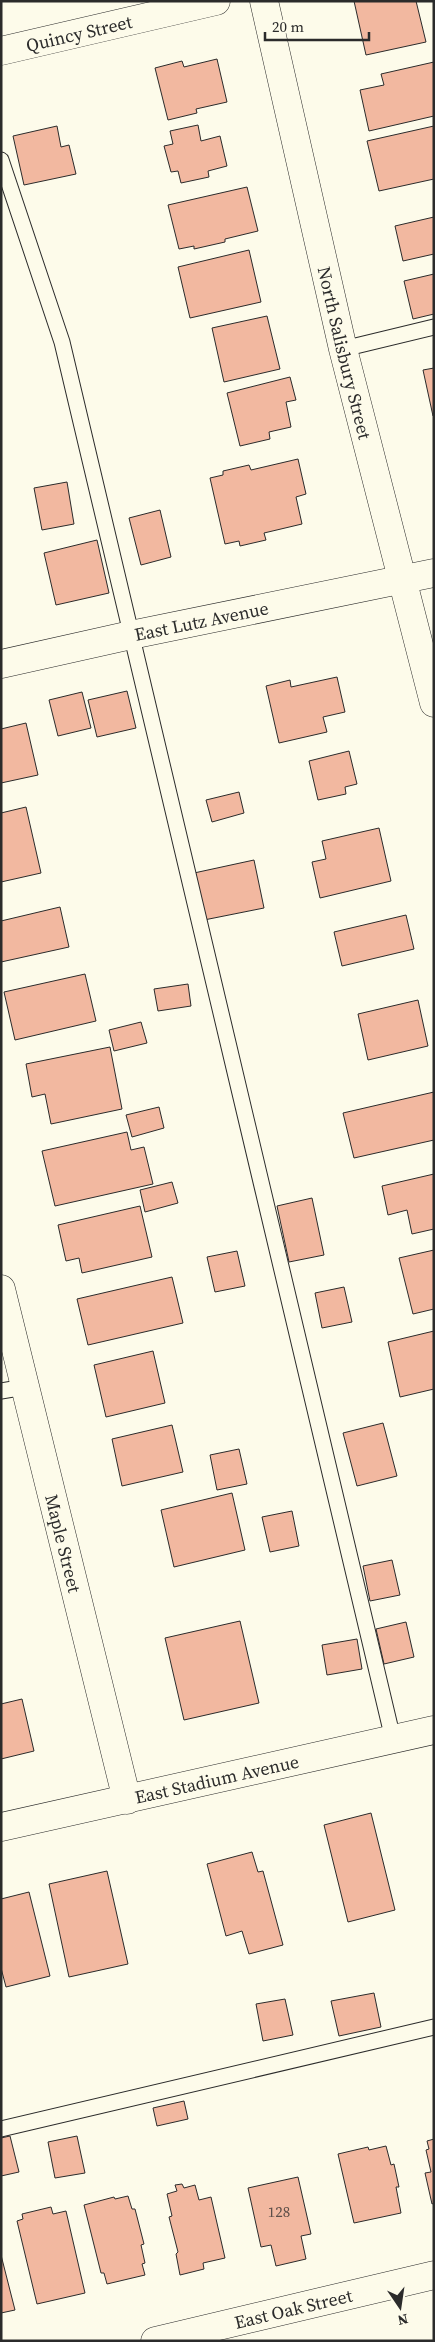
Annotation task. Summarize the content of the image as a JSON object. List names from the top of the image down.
{
  "streets": {
    "street": [
      "Quincy Street",
      "North Salisbury Street",
      "East Lutz Avenue",
      "Maple Street",
      "East Stadium Avenue",
      "East Oak Street"
    ]
  },
  "crossings": [
    ["North Salisbury Street", "East Lutz Avenue"],
    ["Maple Street", "East Stadium Avenue"]
  ],
  "house_numbers": ["128"],
  "scale_bar": "20 m",
  "north": "bottom"
}
